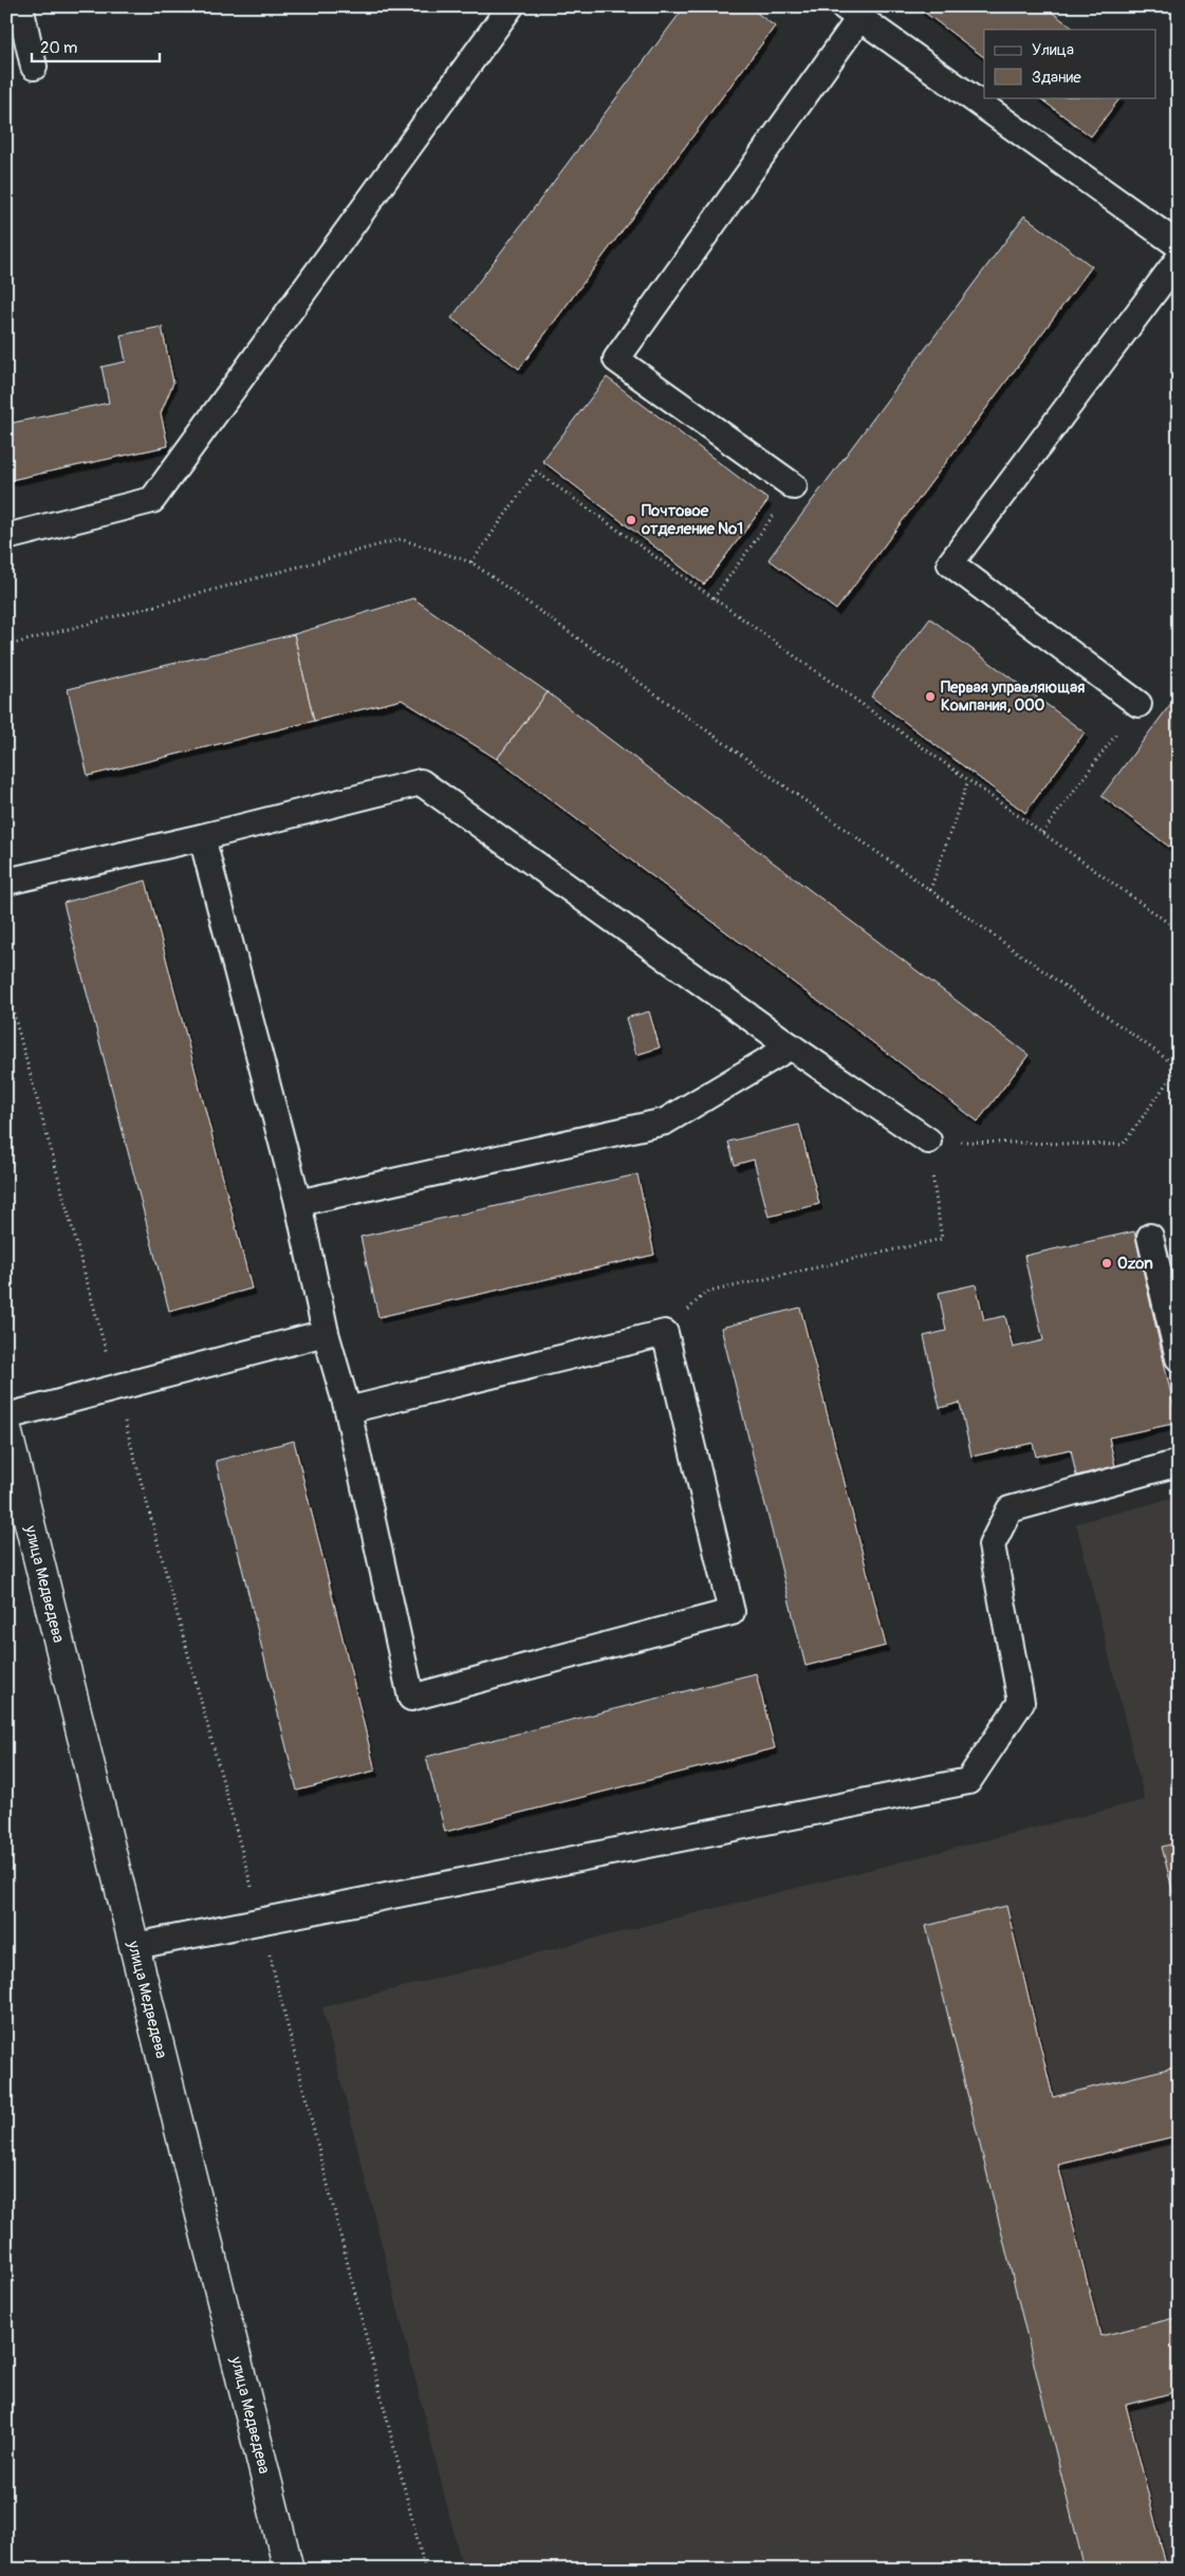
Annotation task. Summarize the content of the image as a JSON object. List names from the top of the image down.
{
  "streets": {
    "street": ["улица Медведева"]
  },
  "places": ["Почтовое отделение №1", "Первая управляющая Компания, ООО", "Ozon"],
  "legend": ["Улица", "Здание"],
  "scale_bar": "20 m"
}
